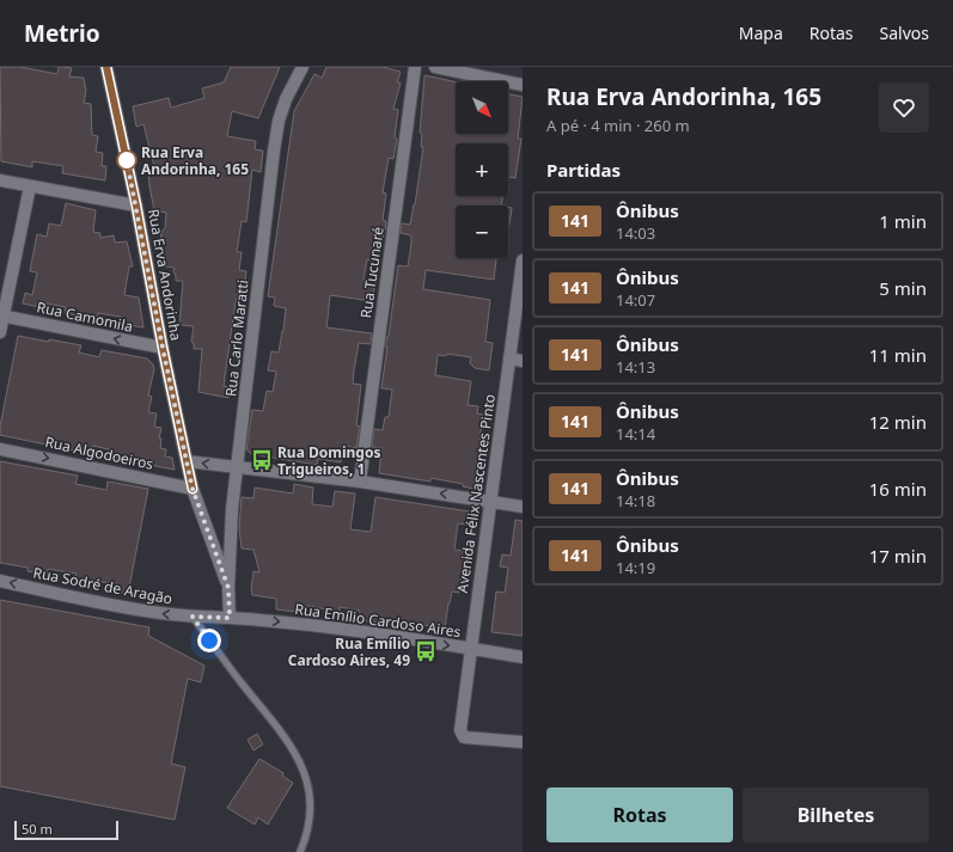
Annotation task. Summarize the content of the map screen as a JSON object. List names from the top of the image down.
{
  "streets": {
    "street": [
      "Rua Tucunaré",
      "Rua Erva Andorinha",
      "Rua Camomila",
      "Rua Carlo Maratti",
      "Rua Algodoeiros",
      "Avenida Félix Nascentes Pinto",
      "Rua Sodré de Aragão",
      "Rua Emílio Cardoso Aires"
    ]
  },
  "crossings": [
    ["Rua Erva Andorinha", "Rua Camomila"],
    ["Rua Erva Andorinha", "Rua Algodoeiros"],
    ["Rua Carlo Maratti", "Rua Sodré de Aragão"],
    ["Rua Carlo Maratti", "Rua Emílio Cardoso Aires"],
    ["Avenida Félix Nascentes Pinto", "Rua Emílio Cardoso Aires"],
    ["Rua Sodré de Aragão", "Rua Emílio Cardoso Aires"]
  ],
  "one_way": [
    "Rua Camomila",
    "Rua Algodoeiros",
    "Rua Sodré de Aragão",
    "Rua Emílio Cardoso Aires"
  ],
  "places": {
    "other": ["Rua Erva Andorinha, 165"],
    "bus stop": ["Rua Domingos Trigueiros, 1", "Rua Emílio Cardoso Aires, 49"]
  },
  "lines": ["bus line 141"],
  "scale_bar": "50 m",
  "north": "bottom right",
  "page": {
    "header": "Metrio",
    "nav": ["Mapa", "Rotas", "Salvos"],
    "heading": [
      ["Rua Erva Andorinha, 165", "A pé · 4 min · 260 m"],
      "Partidas"
    ],
    "map_buttons": ["+", "−"],
    "list": [
      {
        "mark": "141",
        "name": "Ônibus",
        "note": "14:03",
        "value": "1 min"
      },
      {
        "mark": "141",
        "name": "Ônibus",
        "note": "14:07",
        "value": "5 min"
      },
      {
        "mark": "141",
        "name": "Ônibus",
        "note": "14:13",
        "value": "11 min"
      },
      {
        "mark": "141",
        "name": "Ônibus",
        "note": "14:14",
        "value": "12 min"
      },
      {
        "mark": "141",
        "name": "Ônibus",
        "note": "14:18",
        "value": "16 min"
      },
      {
        "mark": "141",
        "name": "Ônibus",
        "note": "14:19",
        "value": "17 min"
      }
    ],
    "buttons": ["Rotas", "Bilhetes"],
    "scale": "50 m"
  }
}
